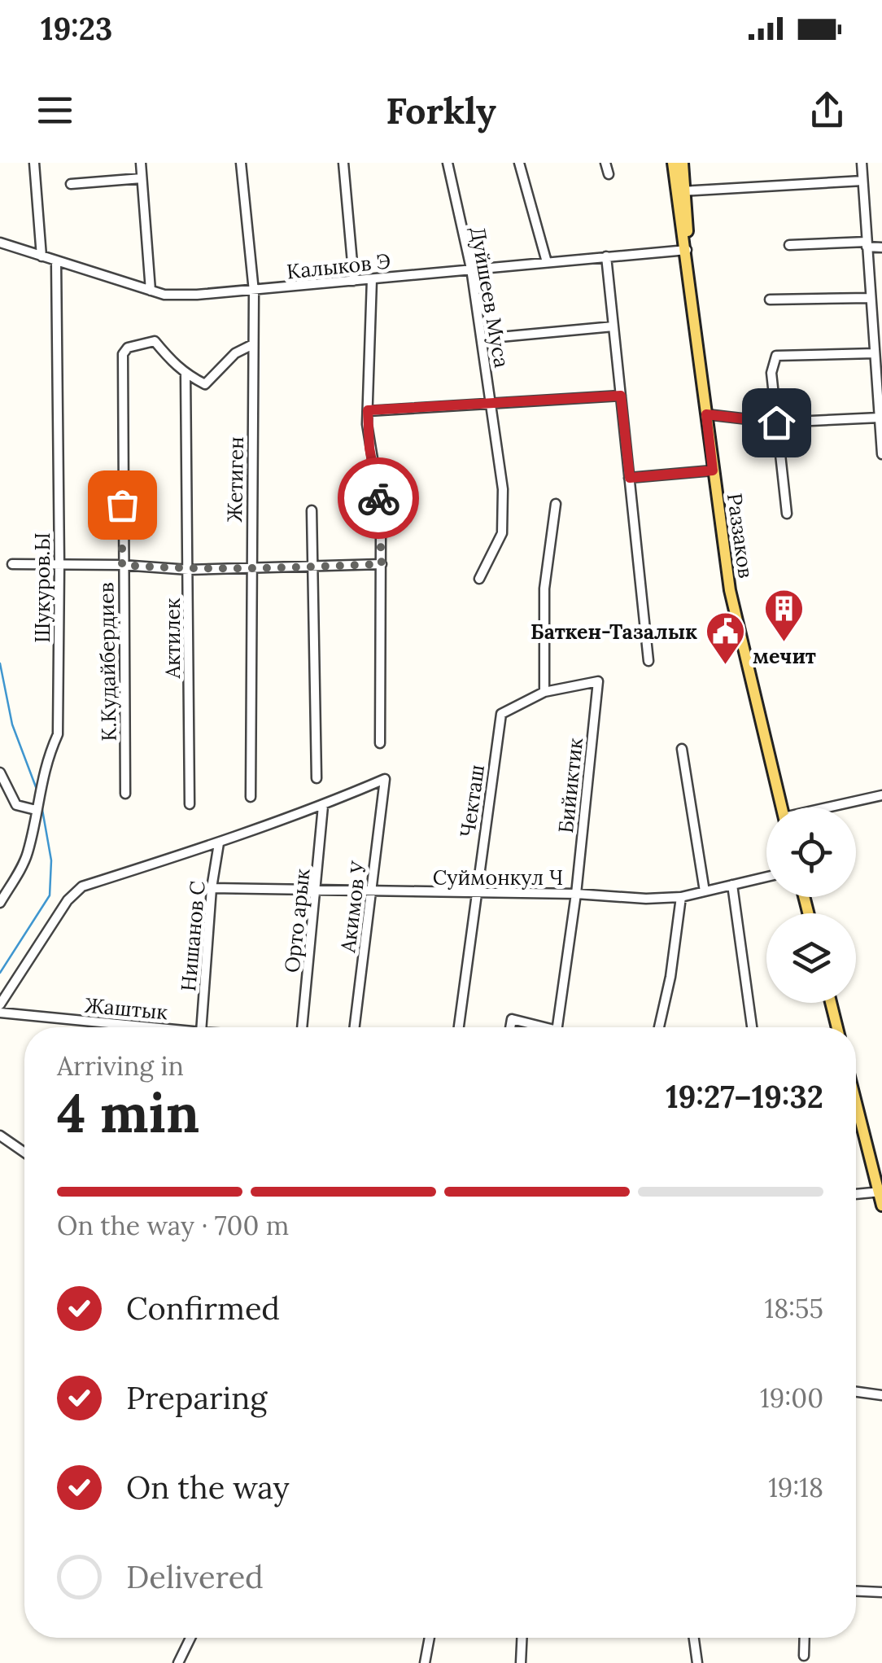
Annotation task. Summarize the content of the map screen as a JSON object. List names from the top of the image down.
{
  "streets": {
    "main road": ["Раззаков"],
    "street": [
      "Калыков Э",
      "Дуйшеев Муса",
      "Жетиген",
      "Шукуров.Ы",
      "Актилек",
      "К.Кудайбердиев",
      "Бийиктик",
      "Чекташ",
      "Суймонкул Ч",
      "Акимов У",
      "Орто арык",
      "Нишанов С",
      "Жаштык"
    ]
  },
  "crossings": [
    ["Калыков Э", "Дуйшеев Муса"],
    ["Калыков Э", "Жетиген"],
    ["Калыков Э", "Раззаков"],
    ["Калыков Э", "Шукуров.Ы"],
    ["Актилек", "К.Кудайбердиев"],
    ["Бийиктик", "Чекташ"],
    ["Бийиктик", "Суймонкул Ч"],
    ["Чекташ", "Суймонкул Ч"],
    ["Суймонкул Ч", "Акимов У"],
    ["Суймонкул Ч", "Орто арык"],
    ["Суймонкул Ч", "Нишанов С"],
    ["Акимов У", "Орто арык"]
  ],
  "places": {
    "building": ["мечит"],
    "public building": ["Баткен-Тазалык"]
  },
  "page": {
    "status": "19:23",
    "header": "Forkly",
    "heading": ["4 min", "Arriving in", "19:27–19:32"],
    "bar": "On the way · 700 m",
    "list": [
      ["Confirmed", "18:55"],
      ["Preparing", "19:00"],
      ["On the way", "19:18"],
      "Delivered"
    ]
  }
}
